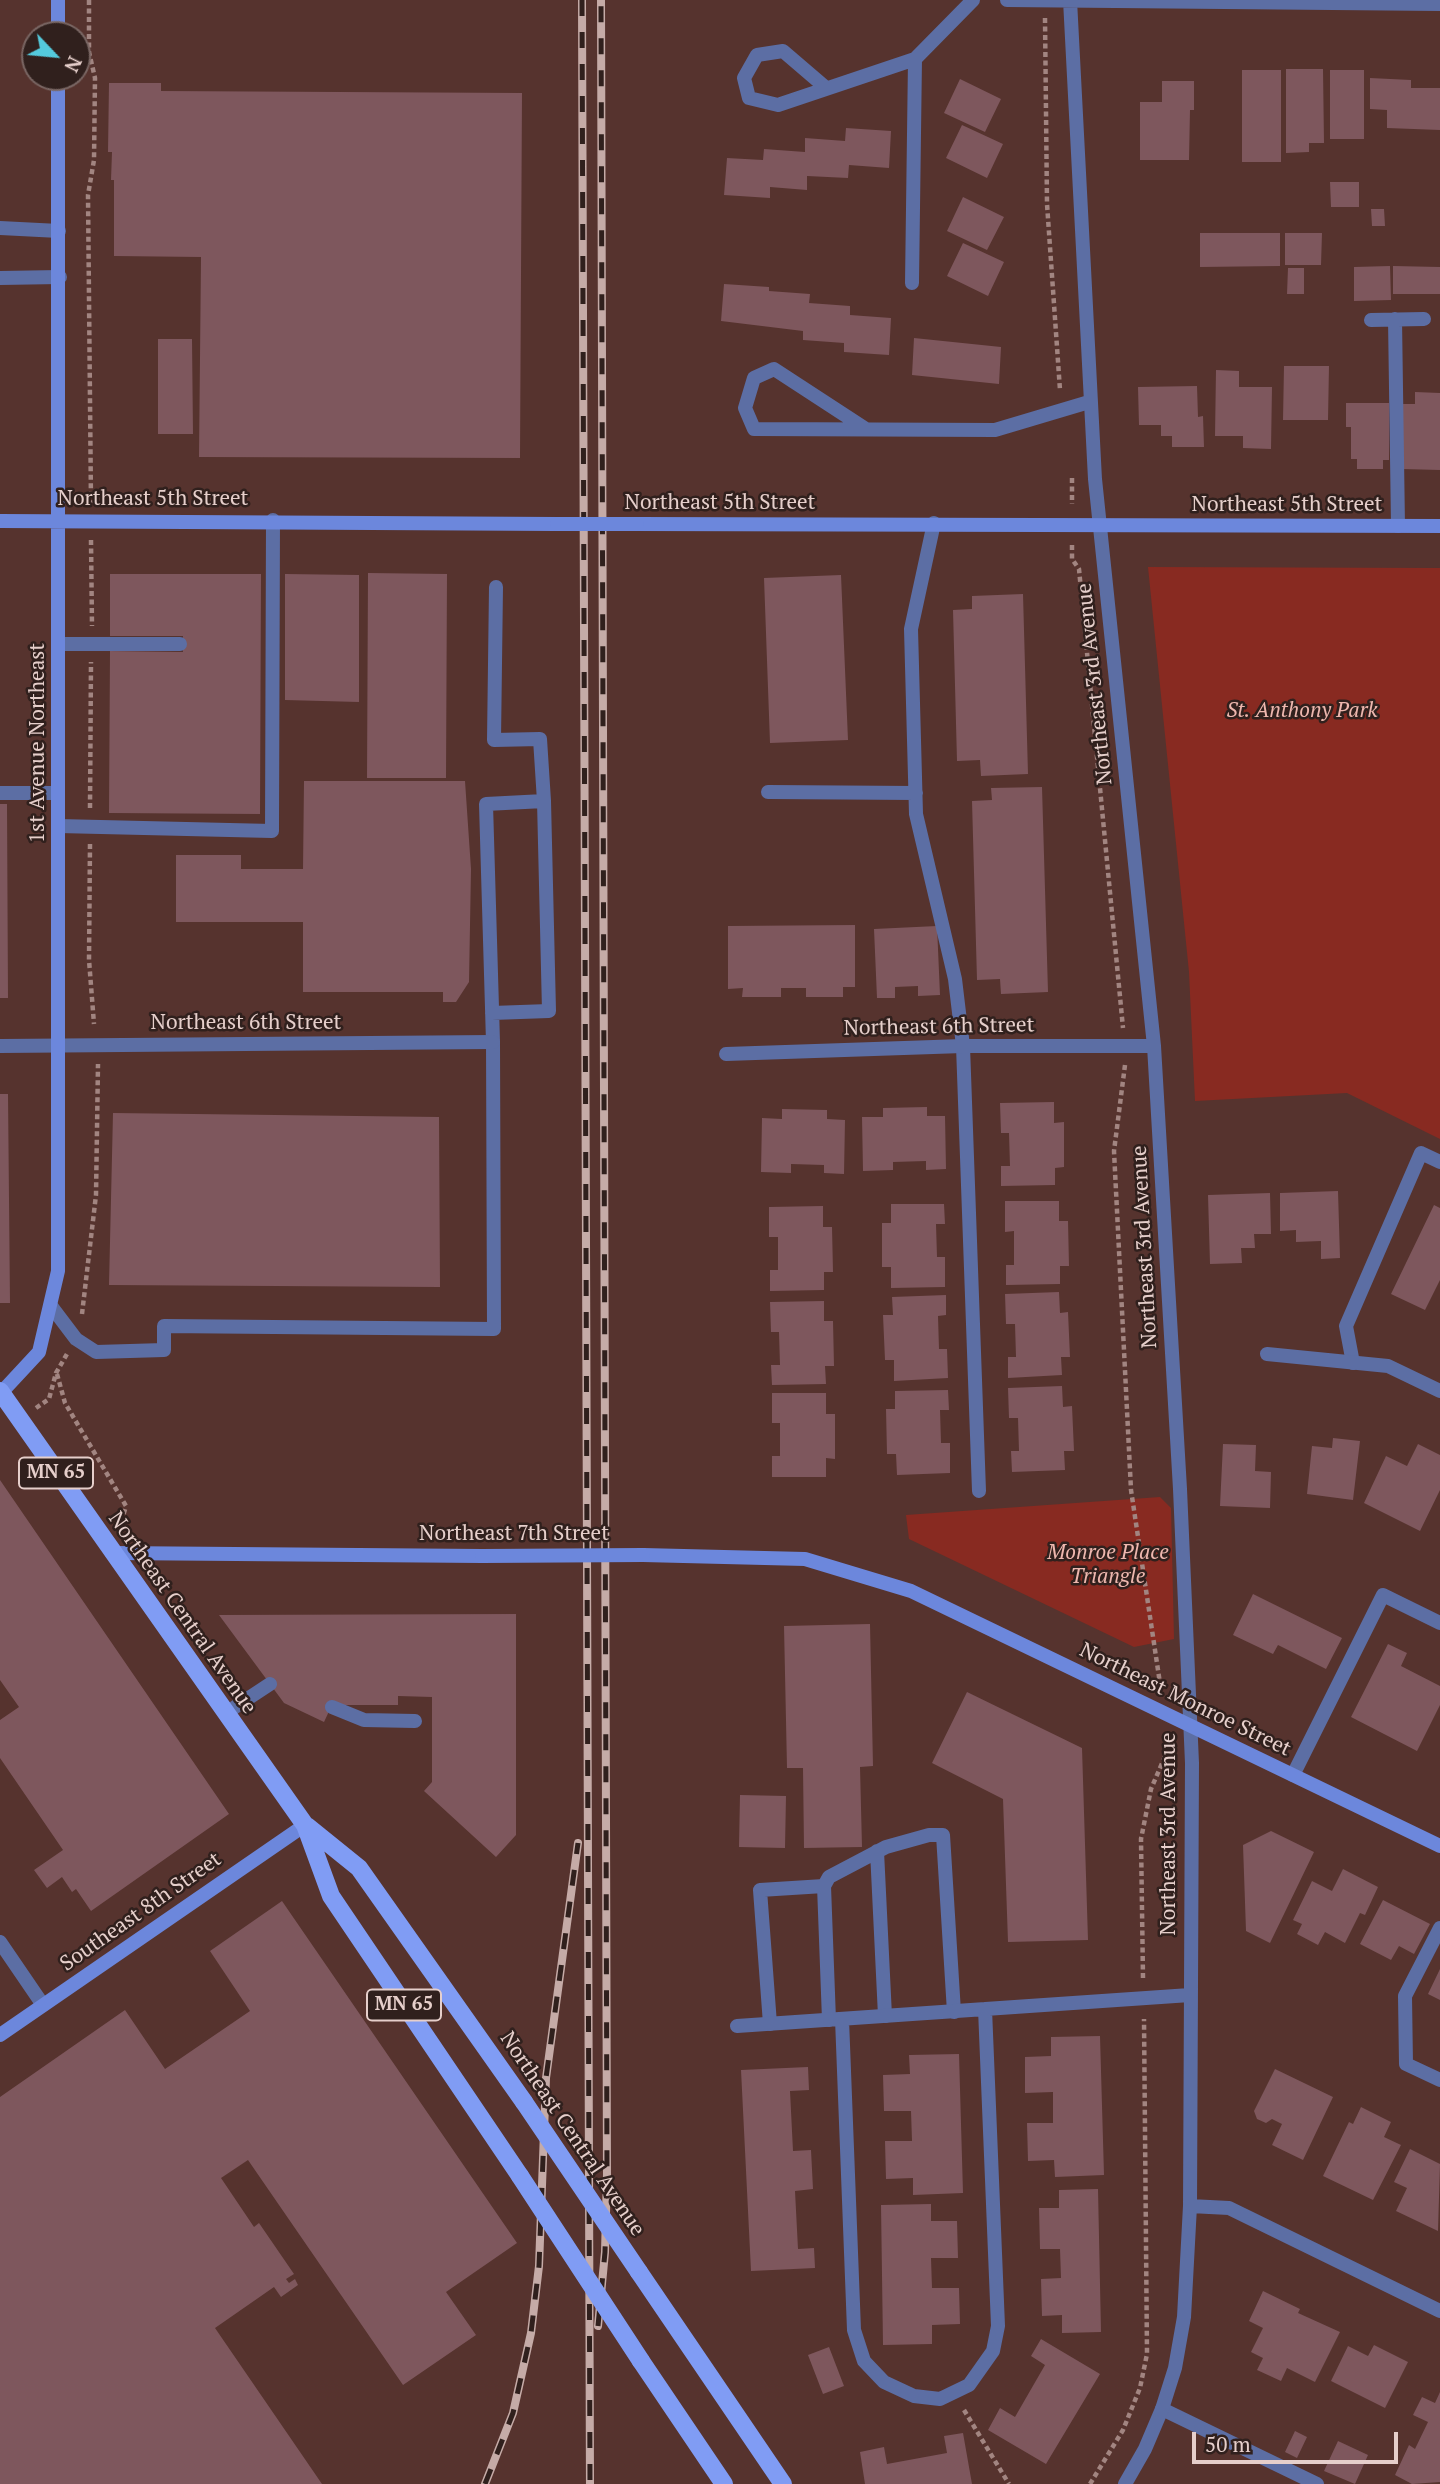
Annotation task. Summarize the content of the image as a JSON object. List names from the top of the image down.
{
  "streets": {
    "main road": ["MN 65", "Northeast Central Avenue"],
    "street": [
      "Northeast 5th Street",
      "Northeast 3rd Avenue",
      "1st Avenue Northeast",
      "Northeast 6th Street",
      "Northeast 7th Street",
      "Northeast Monroe Street",
      "Southeast 8th Street"
    ]
  },
  "crossings": [
    ["Northeast 5th Street", "Northeast 3rd Avenue"],
    ["Northeast 5th Street", "1st Avenue Northeast"],
    ["Northeast 3rd Avenue", "Northeast 6th Street"],
    ["Northeast 3rd Avenue", "Northeast Monroe Street"],
    ["1st Avenue Northeast", "Northeast 6th Street"],
    ["1st Avenue Northeast", "Northeast Central Avenue"],
    ["Northeast 7th Street", "Northeast Central Avenue"],
    ["Northeast 7th Street", "Northeast Monroe Street"],
    ["Northeast Central Avenue", "Southeast 8th Street"]
  ],
  "parks": ["St. Anthony Park", "Monroe Place Triangle"],
  "scale_bar": "50 m",
  "north": "bottom right"
}
